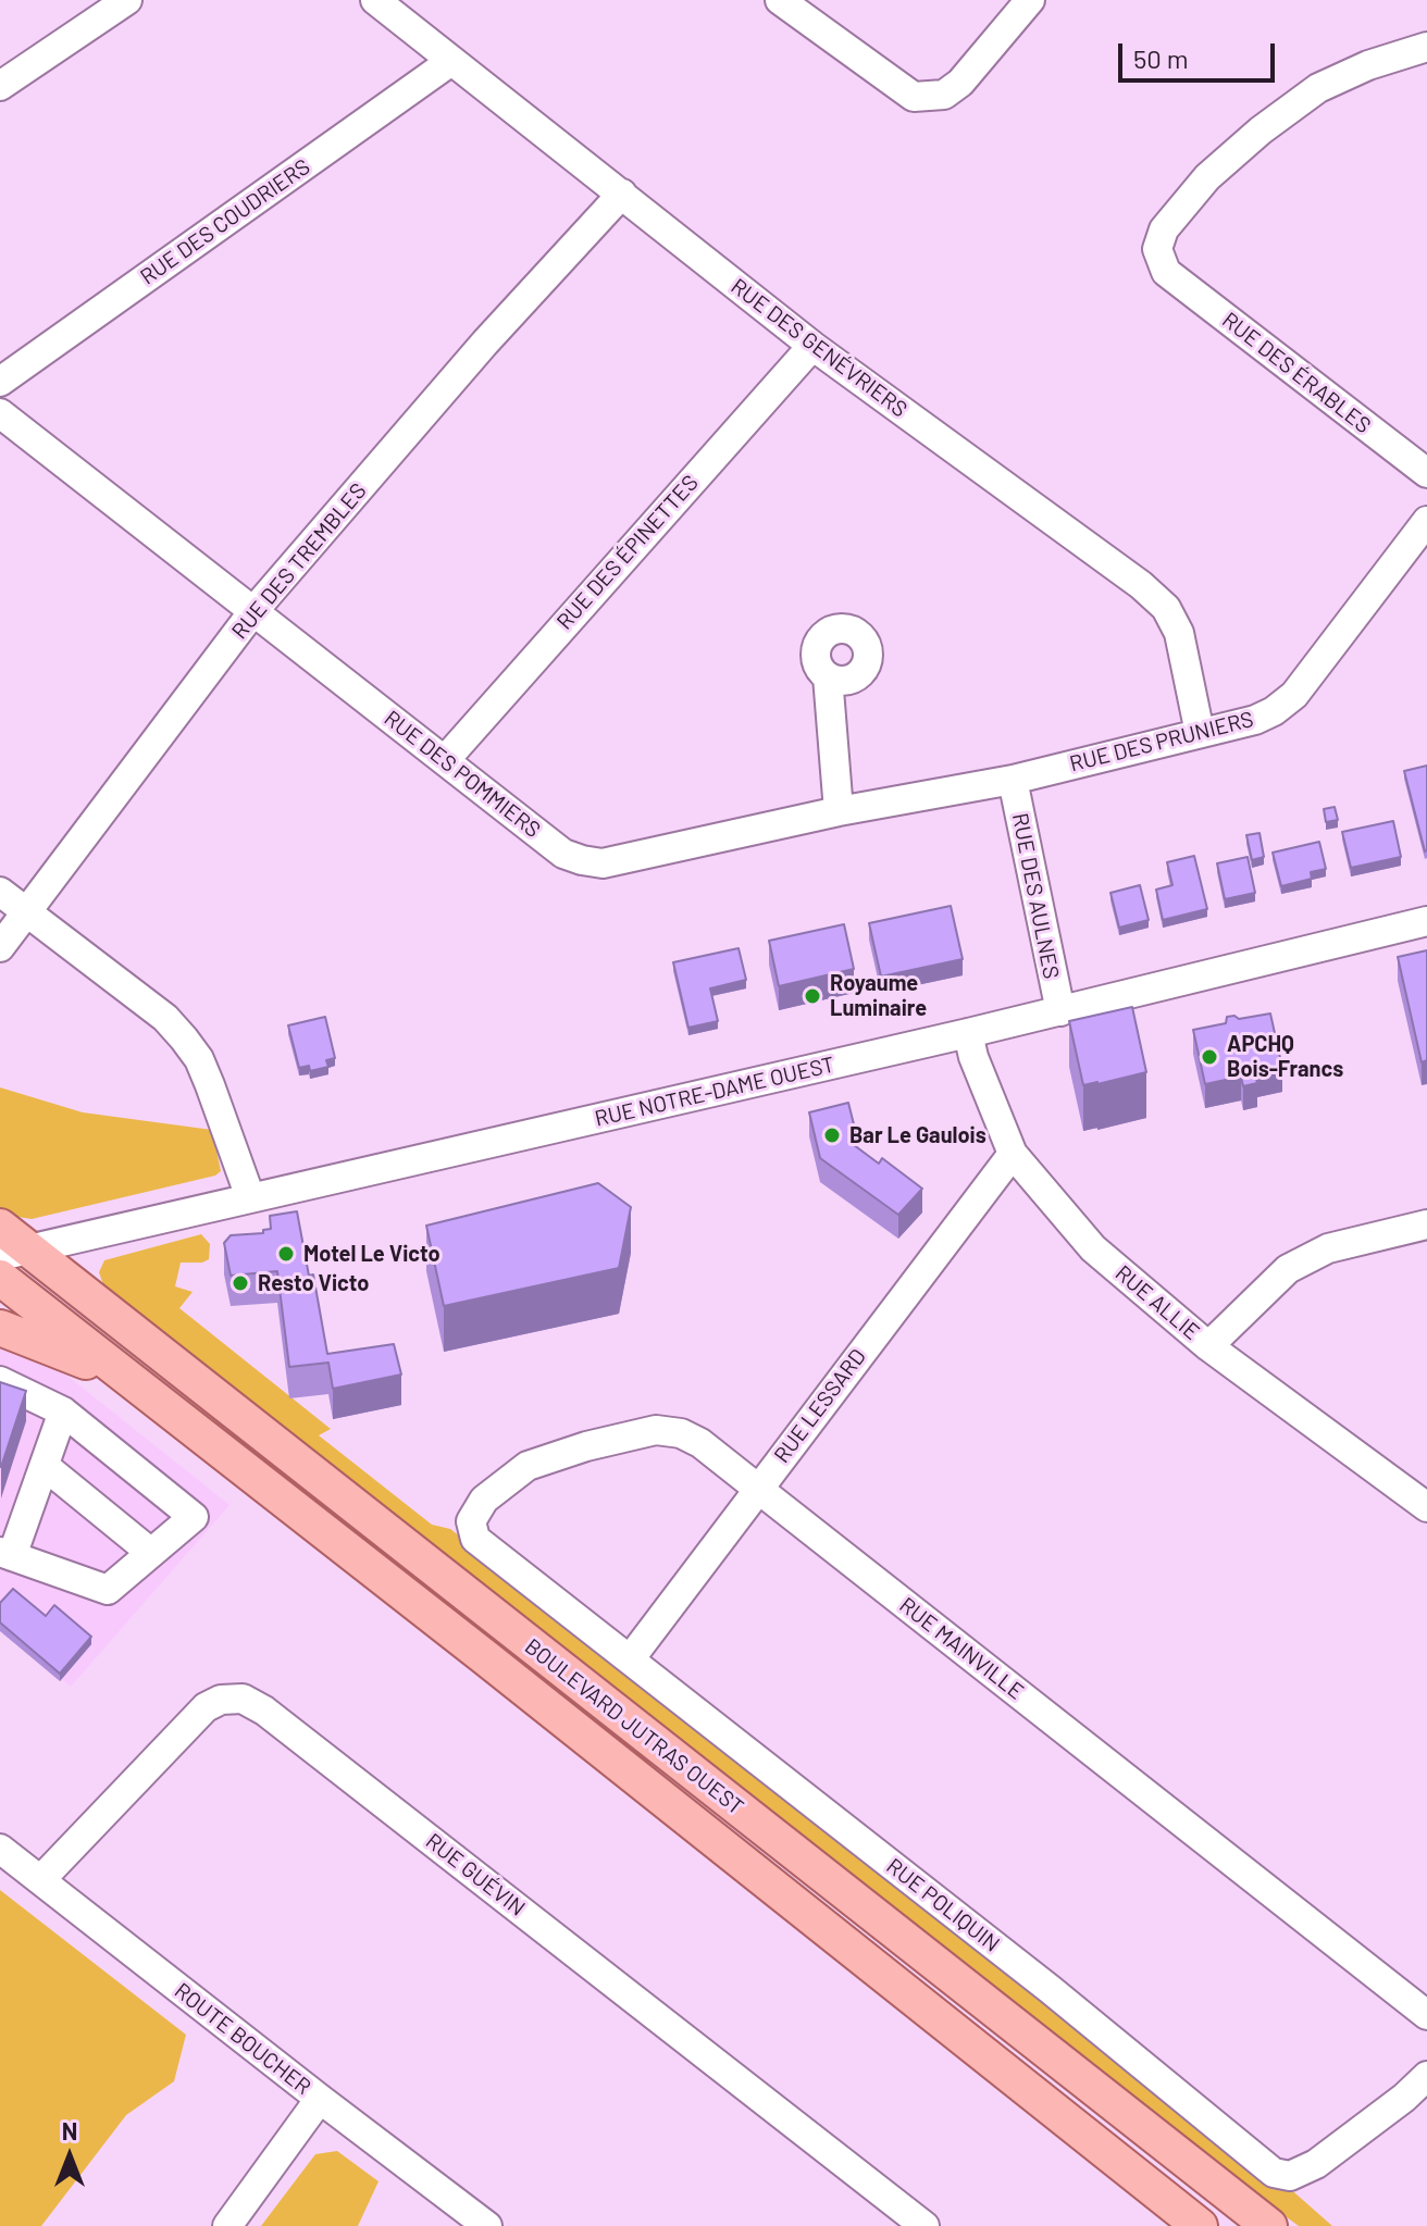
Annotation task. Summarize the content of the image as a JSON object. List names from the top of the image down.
{
  "streets": {
    "main road": ["BOULEVARD JUTRAS OUEST"],
    "street": [
      "RUE DES COUDRIERS",
      "RUE DES GENÉVRIERS",
      "RUE DES ÉRABLES",
      "RUE DES ÉPINETTES",
      "RUE DES TREMBLES",
      "RUE DES PRUNIERS",
      "RUE DES POMMIERS",
      "RUE DES AULNES",
      "RUE NOTRE-DAME OUEST",
      "RUE ALLIE",
      "RUE LESSARD",
      "RUE MAINVILLE",
      "RUE GUÉVIN",
      "RUE POLIQUIN",
      "ROUTE BOUCHER"
    ]
  },
  "crossings": [
    ["RUE DES COUDRIERS", "RUE DES GENÉVRIERS"],
    ["RUE DES GENÉVRIERS", "RUE DES ÉPINETTES"],
    ["RUE DES GENÉVRIERS", "RUE DES TREMBLES"],
    ["RUE DES GENÉVRIERS", "RUE DES PRUNIERS"],
    ["RUE DES ÉPINETTES", "RUE DES POMMIERS"],
    ["RUE DES TREMBLES", "RUE DES POMMIERS"],
    ["RUE DES PRUNIERS", "RUE DES POMMIERS"],
    ["RUE DES PRUNIERS", "RUE DES AULNES"],
    ["RUE DES POMMIERS", "RUE DES AULNES"],
    ["RUE DES AULNES", "RUE NOTRE-DAME OUEST"],
    ["RUE NOTRE-DAME OUEST", "RUE ALLIE"],
    ["RUE NOTRE-DAME OUEST", "BOULEVARD JUTRAS OUEST"],
    ["RUE ALLIE", "RUE LESSARD"],
    ["RUE LESSARD", "RUE MAINVILLE"],
    ["RUE LESSARD", "RUE POLIQUIN"],
    ["RUE MAINVILLE", "RUE POLIQUIN"],
    ["RUE GUÉVIN", "ROUTE BOUCHER"]
  ],
  "places": [
    "Royaume Luminaire",
    "APCHQ Bois-Francs",
    "Bar Le Gaulois",
    "Motel Le Victo",
    "Resto Victo"
  ],
  "scale_bar": "50 m",
  "north": "top"
}
